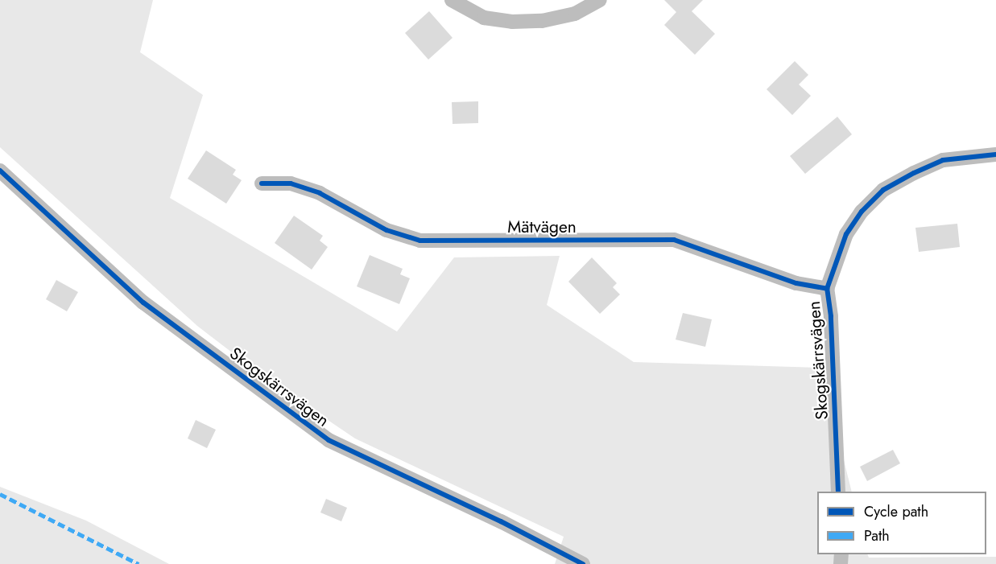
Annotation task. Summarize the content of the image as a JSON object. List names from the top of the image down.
{
  "streets": {
    "street": ["Mätvägen", "Skogskärrsvägen"]
  },
  "crossings": [
    ["Mätvägen", "Skogskärrsvägen"]
  ],
  "legend": ["Cycle path", "Path"]
}
